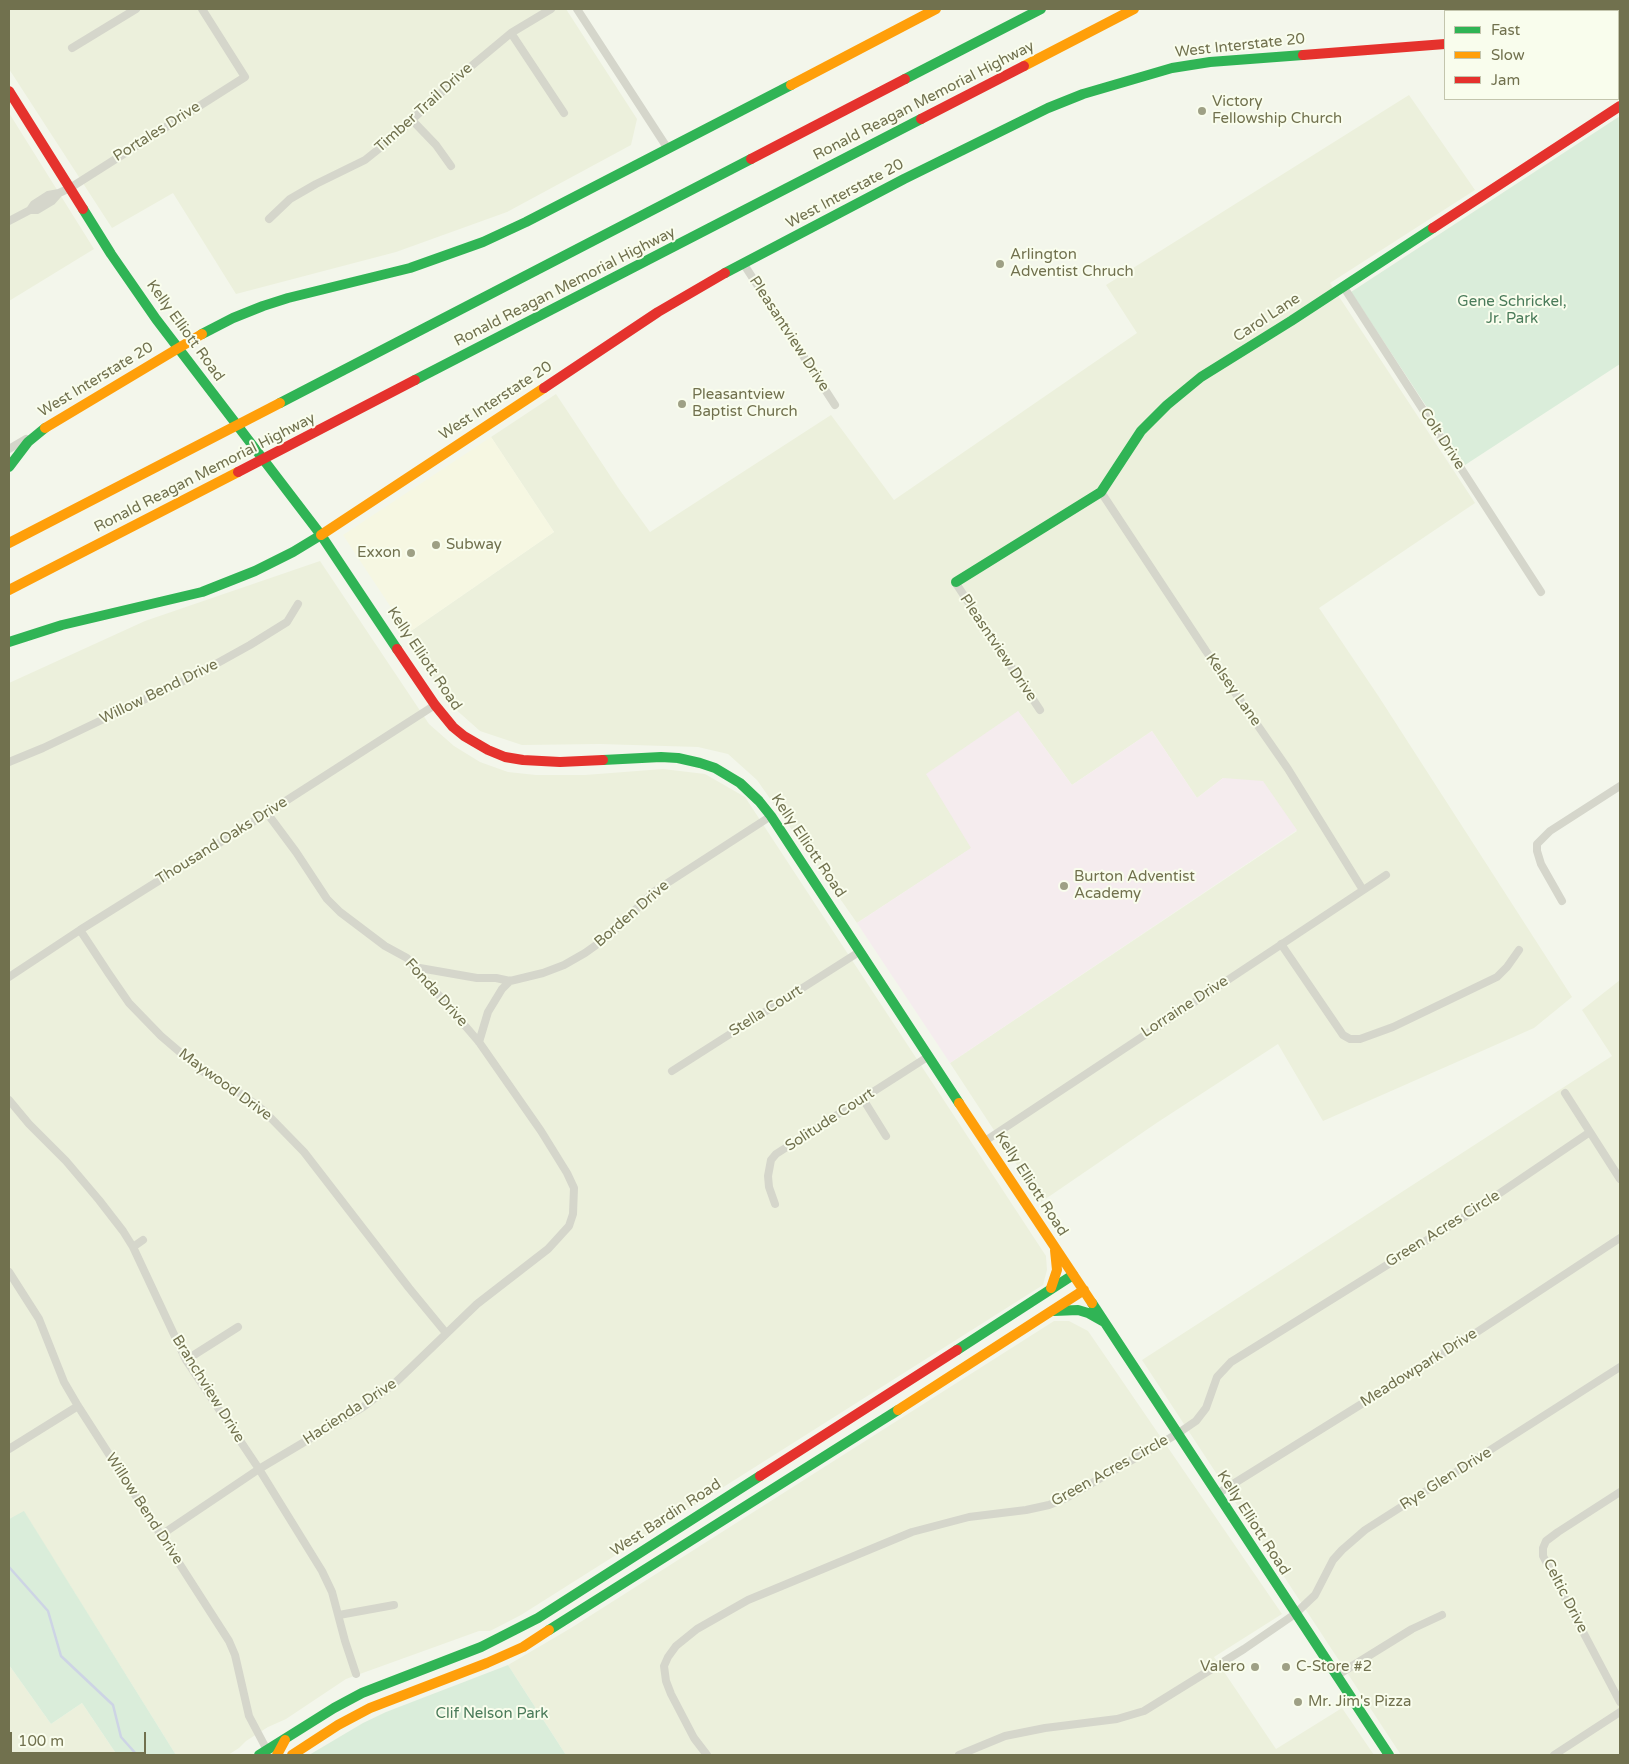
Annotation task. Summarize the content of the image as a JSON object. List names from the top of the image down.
{
  "streets": {
    "main road": [
      "West Interstate 20",
      "Ronald Reagan Memorial Highway",
      "Carol Lane",
      "Kelly Elliott Road",
      "West Bardin Road"
    ],
    "street": [
      "Timber Trail Drive",
      "Portales Drive",
      "Pleasantview Drive",
      "Colt Drive",
      "Pleasntview Drive",
      "Kelsey Lane",
      "Willow Bend Drive",
      "Thousand Oaks Drive",
      "Borden Drive",
      "Fonda Drive",
      "Lorraine Drive",
      "Stella Court",
      "Maywood Drive",
      "Solitude Court",
      "Green Acres Circle",
      "Meadowpark Drive",
      "Branchview Drive",
      "Hacienda Drive",
      "Rye Glen Drive",
      "Celtic Drive"
    ]
  },
  "crossings": [
    ["West Interstate 20", "Kelly Elliott Road"],
    ["West Interstate 20", "Pleasantview Drive"],
    ["Portales Drive", "Kelly Elliott Road"],
    ["Carol Lane", "Colt Drive"],
    ["Carol Lane", "Pleasntview Drive"],
    ["Carol Lane", "Kelsey Lane"],
    ["Kelly Elliott Road", "Thousand Oaks Drive"],
    ["Kelly Elliott Road", "Borden Drive"],
    ["Kelly Elliott Road", "Lorraine Drive"],
    ["Kelly Elliott Road", "Stella Court"],
    ["Kelly Elliott Road", "Solitude Court"],
    ["Kelly Elliott Road", "Green Acres Circle"],
    ["Kelly Elliott Road", "Meadowpark Drive"],
    ["Kelly Elliott Road", "Rye Glen Drive"],
    ["Kelly Elliott Road", "West Bardin Road"],
    ["Kelsey Lane", "Lorraine Drive"],
    ["Willow Bend Drive", "Hacienda Drive"],
    ["Willow Bend Drive", "West Bardin Road"],
    ["Thousand Oaks Drive", "Fonda Drive"],
    ["Thousand Oaks Drive", "Maywood Drive"],
    ["Borden Drive", "Fonda Drive"],
    ["Fonda Drive", "Hacienda Drive"],
    ["Maywood Drive", "Hacienda Drive"],
    ["Branchview Drive", "Hacienda Drive"]
  ],
  "parks": ["Gene Schrickel, Jr. Park", "Clif Nelson Park"],
  "places": [
    "Victory Fellowship Church",
    "Arlington Adventist Chruch",
    "Pleasantview Baptist Church",
    "Subway",
    "Exxon",
    "Burton Adventist Academy",
    "Valero",
    "C-Store #2",
    "Mr. Jim's Pizza"
  ],
  "legend": ["Fast", "Slow", "Jam"],
  "scale_bar": "100 m"
}
